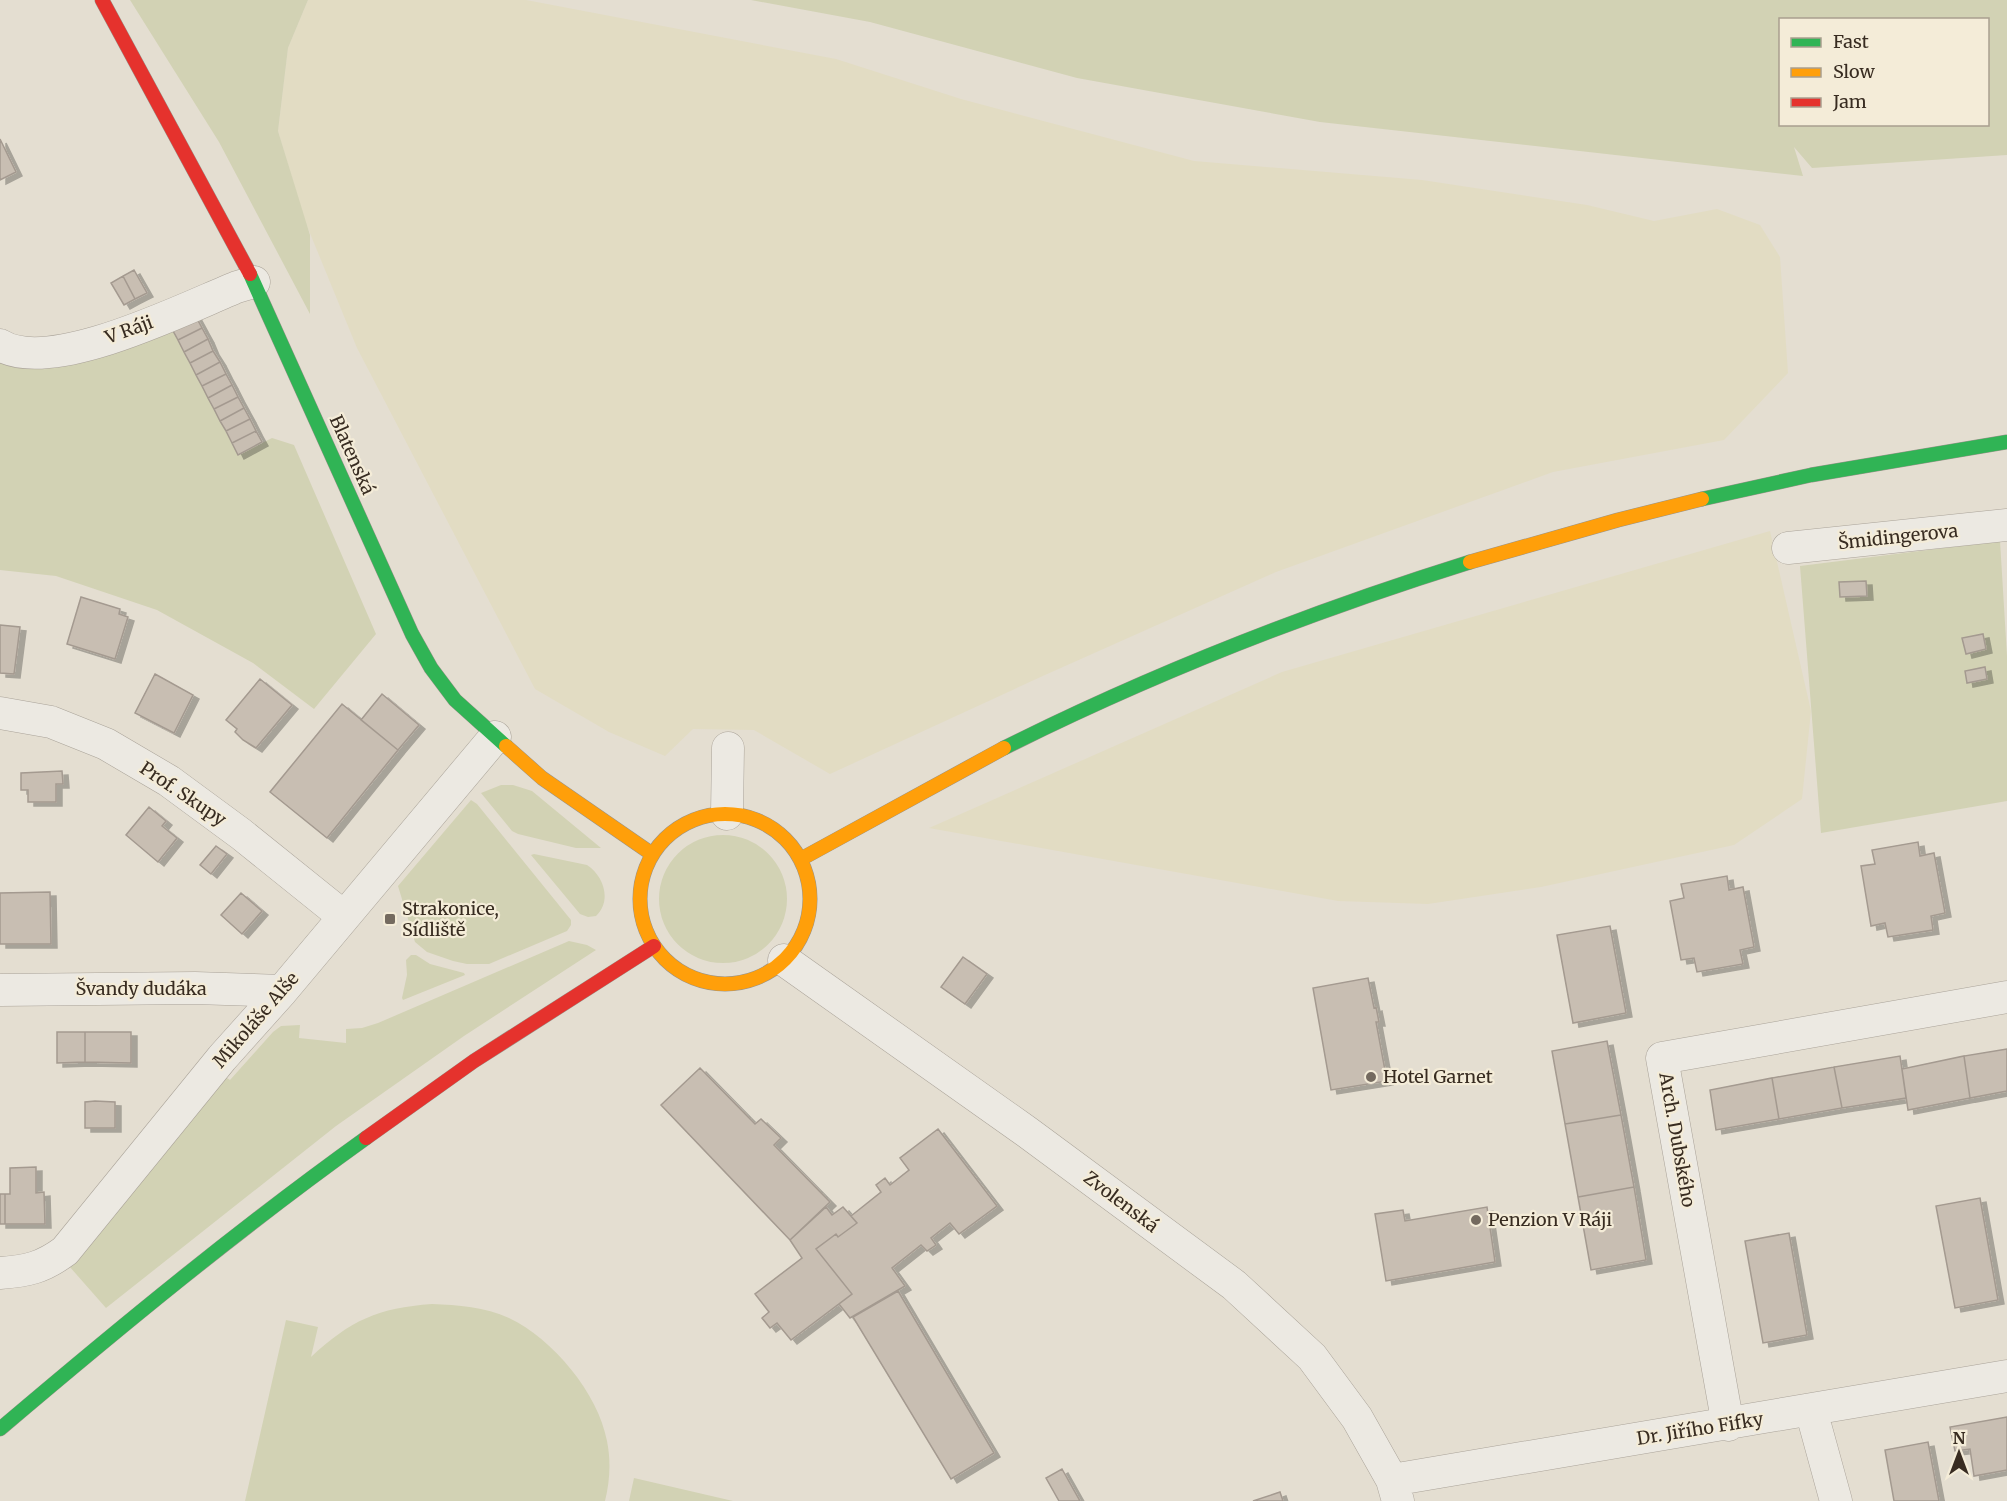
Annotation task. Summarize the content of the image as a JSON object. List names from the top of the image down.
{
  "streets": {
    "main road": ["Blatenská"],
    "street": [
      "V Ráji",
      "Šmidingerova",
      "Prof. Skupy",
      "Švandy dudáka",
      "Mikoláše Alše",
      "Arch. Dubského",
      "Zvolenská",
      "Dr. Jiřího Fifky"
    ]
  },
  "crossings": [
    ["V Ráji", "Blatenská"],
    ["Blatenská", "Mikoláše Alše"],
    ["Blatenská", "Zvolenská"],
    ["Prof. Skupy", "Mikoláše Alše"],
    ["Švandy dudáka", "Mikoláše Alše"],
    ["Arch. Dubského", "Dr. Jiřího Fifky"],
    ["Zvolenská", "Dr. Jiřího Fifky"]
  ],
  "places": {
    "transit": ["Strakonice, Sídliště"],
    "other": ["Hotel Garnet", "Penzion V Ráji"]
  },
  "legend": ["Fast", "Slow", "Jam"],
  "north": "top"
}
